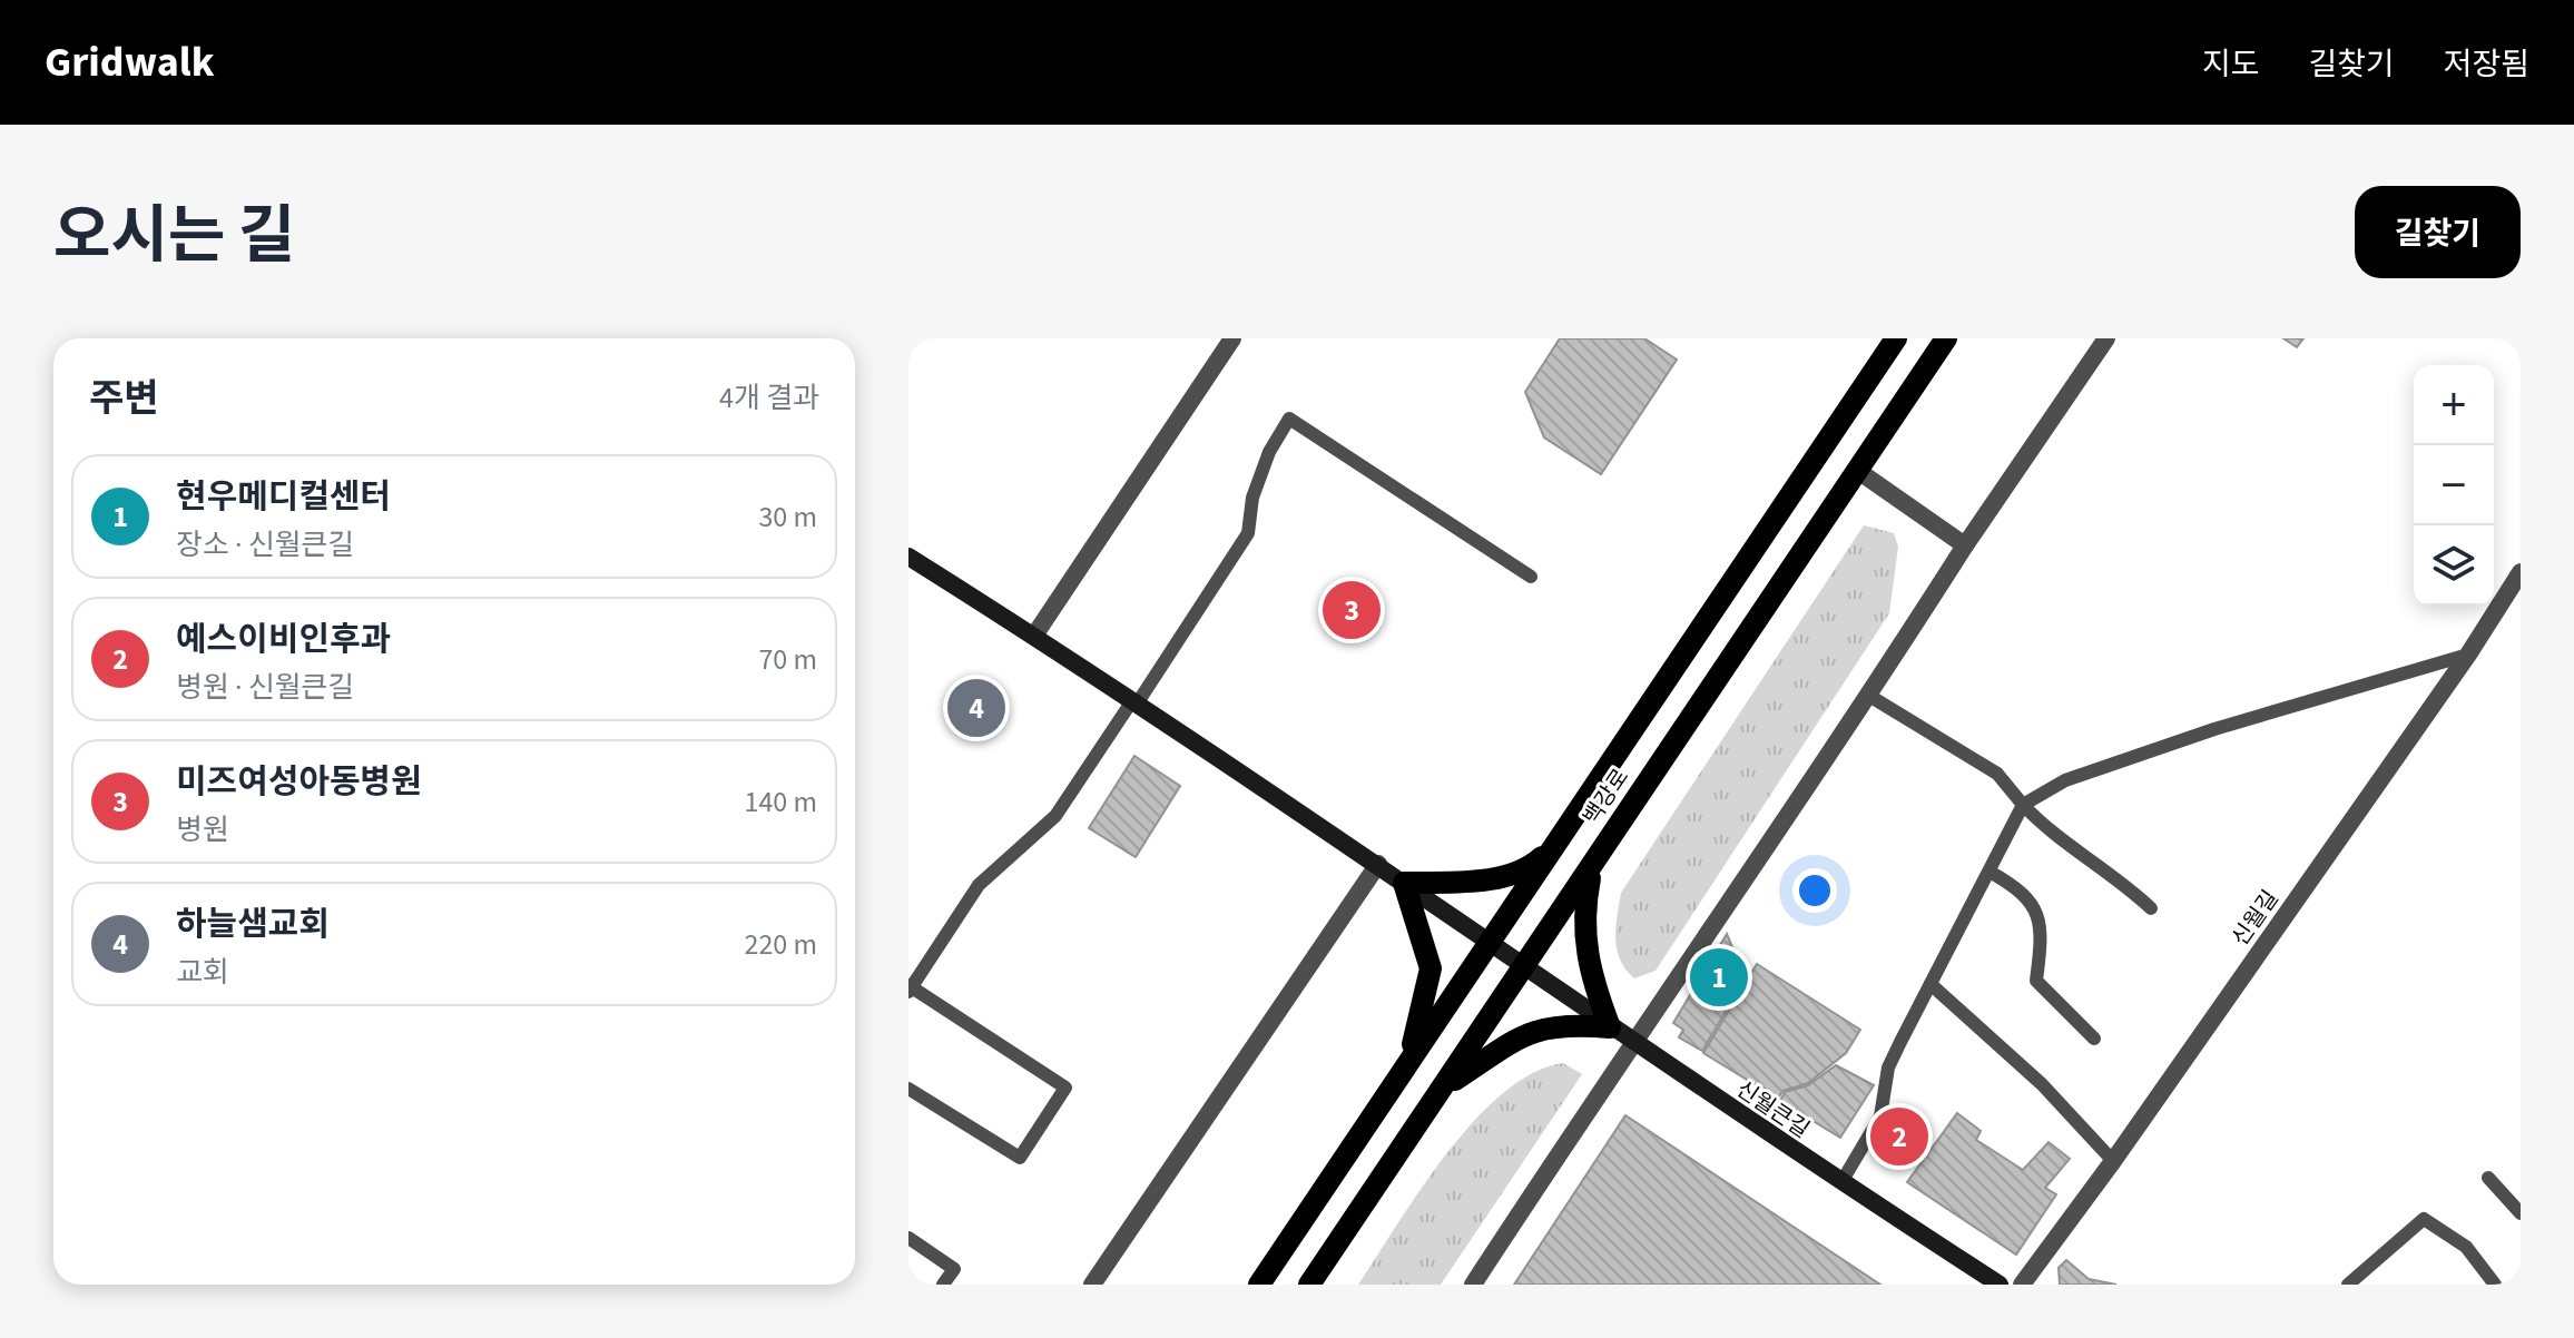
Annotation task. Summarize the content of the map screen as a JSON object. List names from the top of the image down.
{
  "streets": {
    "main road": ["백강로"],
    "street": ["신월길", "신월큰길"]
  },
  "crossings": [
    ["백강로", "신월큰길"]
  ],
  "page": {
    "header": "Gridwalk",
    "nav": ["지도", "길찾기", "저장됨"],
    "title": "오시는 길",
    "buttons": "길찾기",
    "heading": ["주변", "4개 결과"],
    "map_buttons": ["+", "−"],
    "list": [
      {
        "mark": "1",
        "name": "현우메디컬센터",
        "note": "장소 · 신월큰길",
        "value": "30 m"
      },
      {
        "mark": "2",
        "name": "예스이비인후과",
        "note": "병원 · 신월큰길",
        "value": "70 m"
      },
      {
        "mark": "3",
        "name": "미즈여성아동병원",
        "note": "병원",
        "value": "140 m"
      },
      {
        "mark": "4",
        "name": "하늘샘교회",
        "note": "교회",
        "value": "220 m"
      }
    ],
    "pins": [
      "3",
      "4",
      "1",
      "2"
    ]
  }
}
